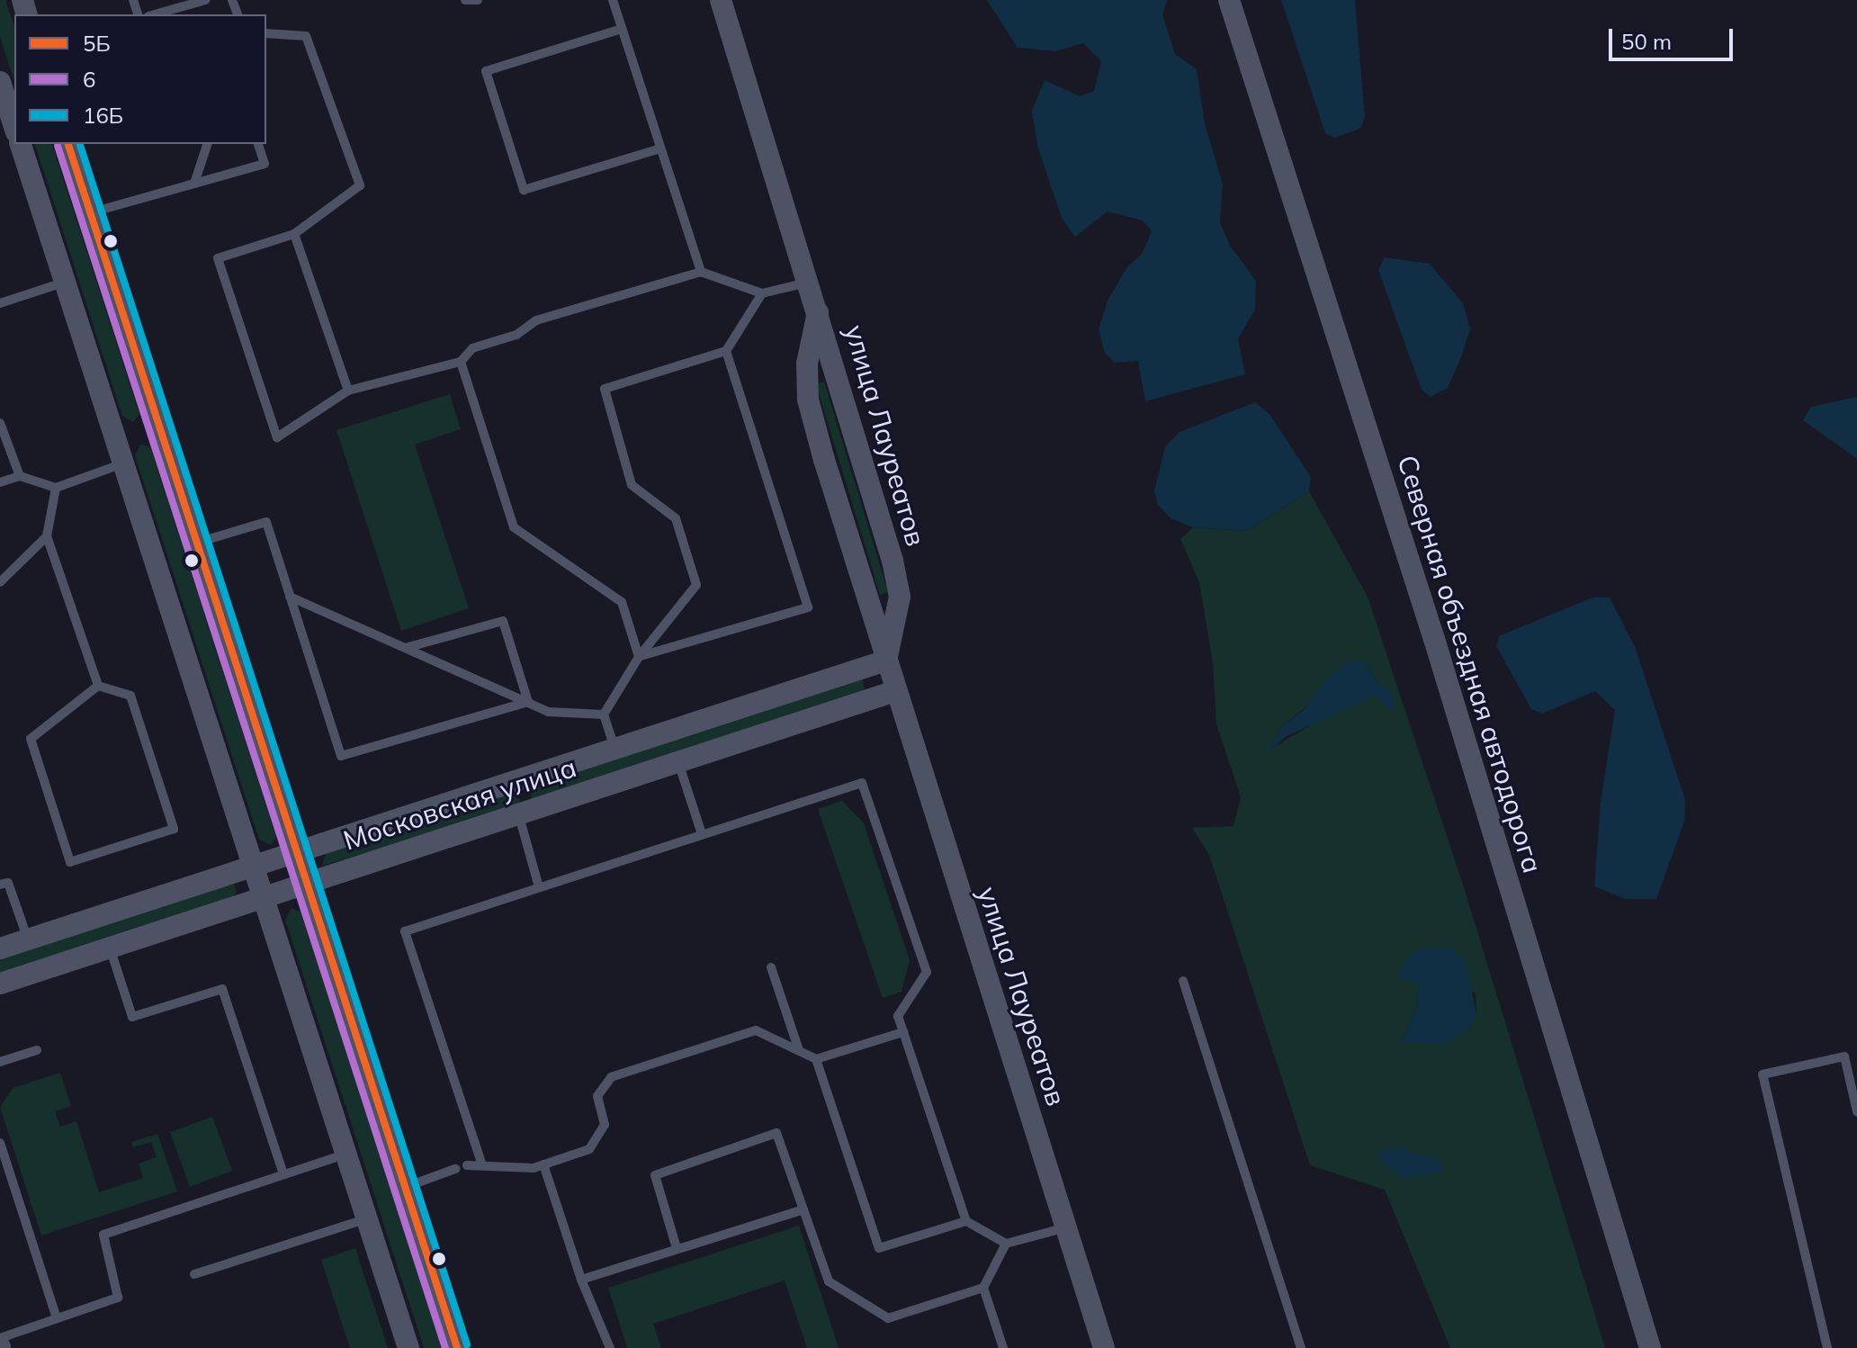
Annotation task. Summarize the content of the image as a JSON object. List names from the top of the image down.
{
  "streets": {
    "street": ["улица Лауреатов", "Северная объездная автодорога", "Московская улица"]
  },
  "crossings": [
    ["улица Лауреатов", "Московская улица"]
  ],
  "lines": ["transit line 5Б", "transit line 16Б", "transit line 6"],
  "legend": ["5Б", "6", "16Б"],
  "scale_bar": "50 m"
}
